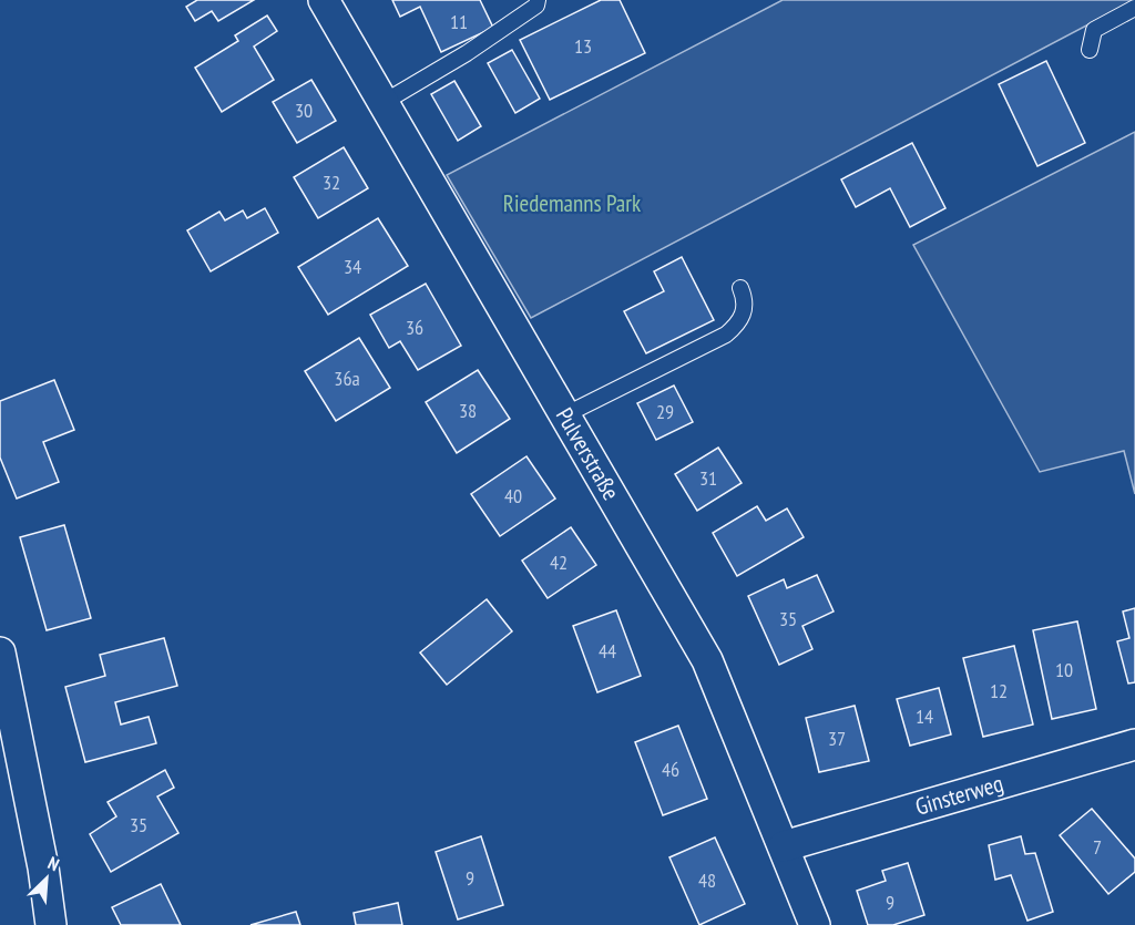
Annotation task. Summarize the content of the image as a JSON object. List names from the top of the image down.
{
  "streets": {
    "street": ["Pulverstraße", "Ginsterweg"]
  },
  "crossings": [
    ["Pulverstraße", "Ginsterweg"]
  ],
  "parks": ["Riedemanns Park"],
  "house_numbers": [
    "11",
    "13",
    "30",
    "32",
    "34",
    "36",
    "36a",
    "38",
    "29",
    "31",
    "40",
    "42",
    "35",
    "44",
    "10",
    "12",
    "14",
    "37",
    "46",
    "35",
    "7",
    "9",
    "48",
    "9"
  ],
  "north": "top right"
}
